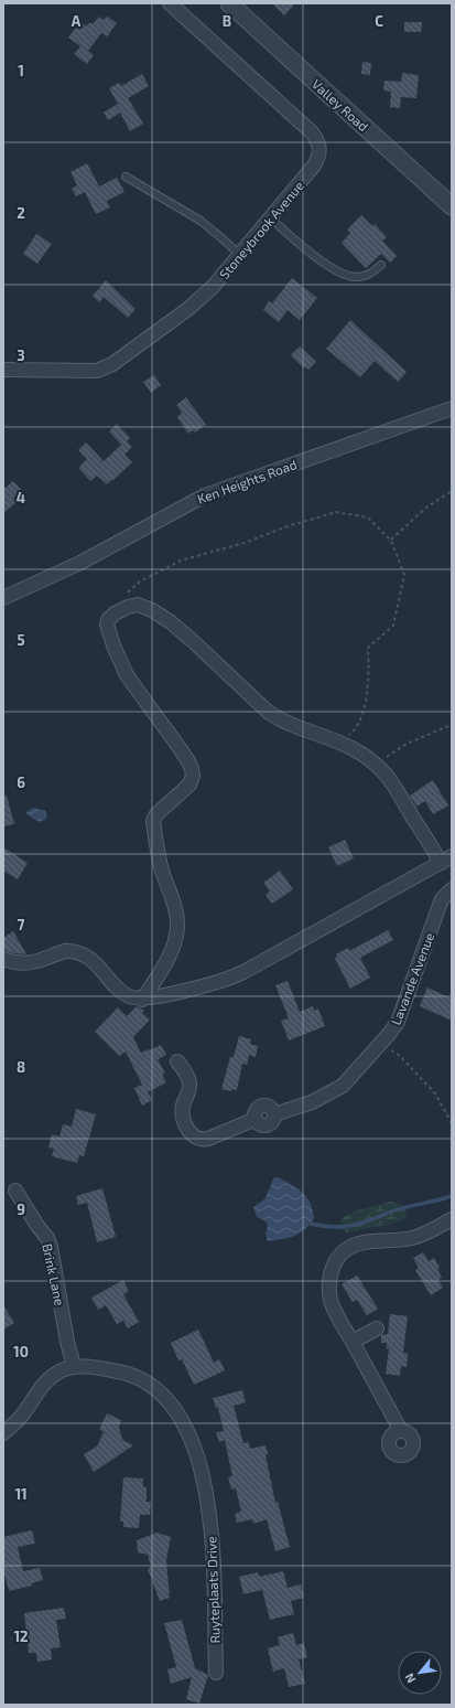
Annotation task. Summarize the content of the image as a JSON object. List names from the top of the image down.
{
  "streets": {
    "street": [
      "Valley Road",
      "Stoneybrook Avenue",
      "Ken Heights Road",
      "Lavande Avenue",
      "Brink Lane",
      "Ruyteplaats Drive"
    ]
  },
  "crossings": [
    ["Brink Lane", "Ruyteplaats Drive"]
  ],
  "north": "bottom left",
  "grid": {
    "columns": ["A", "B", "C"],
    "rows": [
      "1",
      "2",
      "3",
      "4",
      "5",
      "6",
      "7",
      "8",
      "9",
      "10",
      "11",
      "12"
    ]
  }
}
